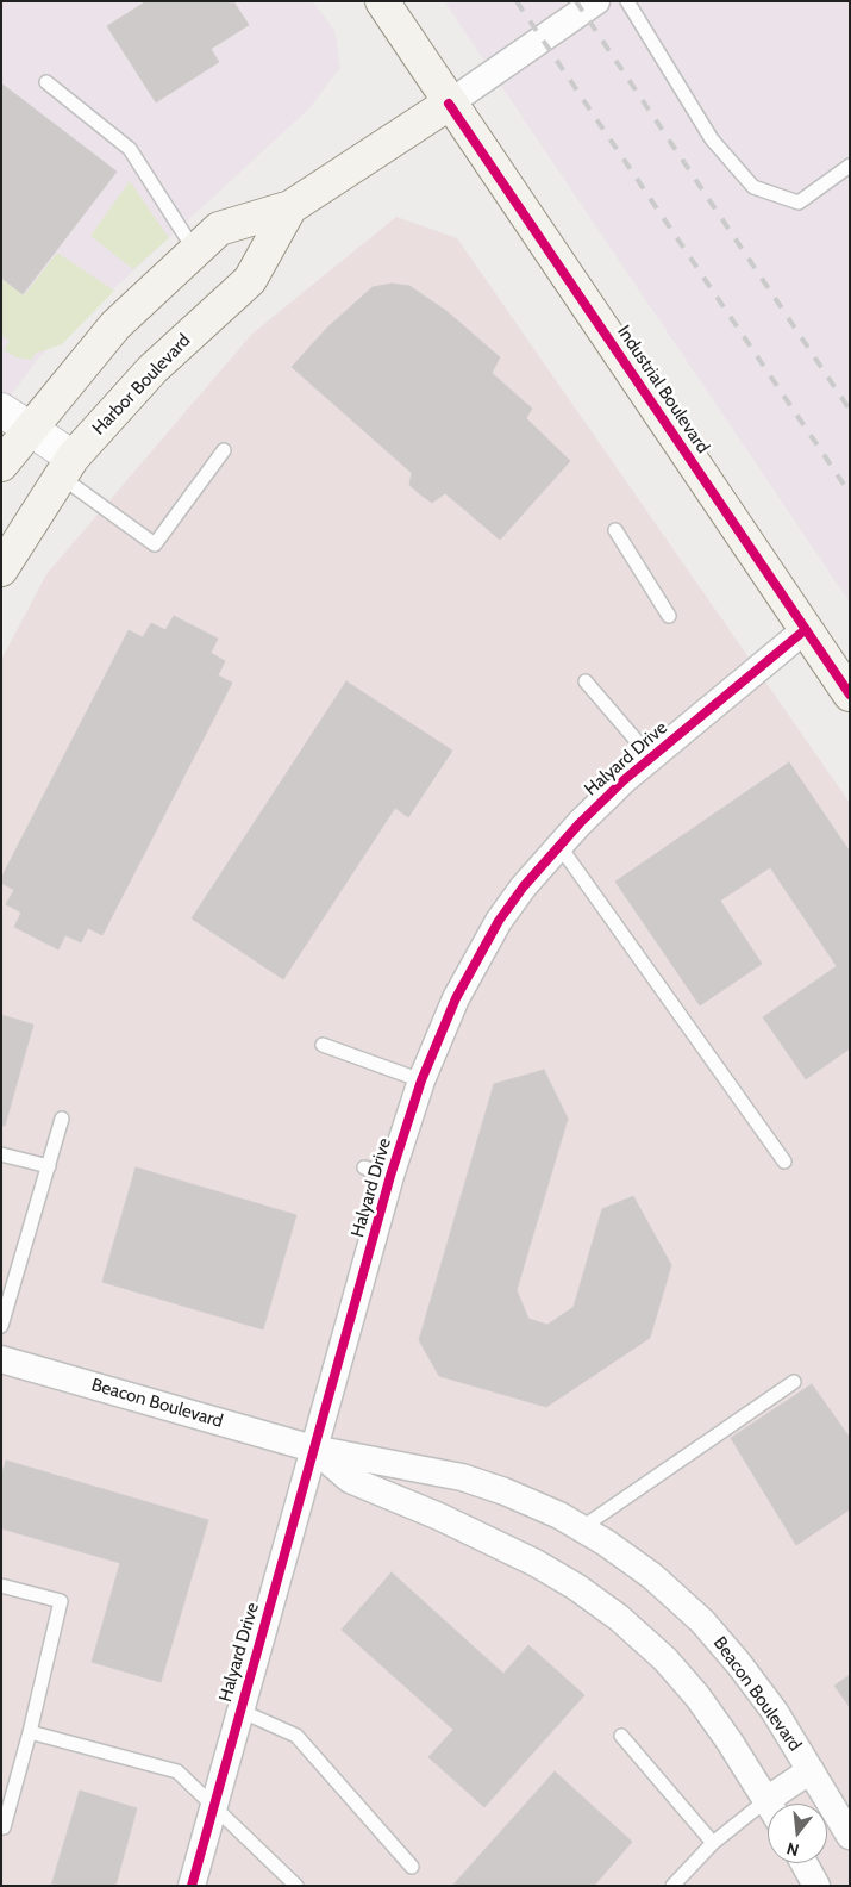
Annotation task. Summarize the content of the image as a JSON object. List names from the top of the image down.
{
  "streets": {
    "main road": ["Harbor Boulevard", "Industrial Boulevard"],
    "street": ["Halyard Drive", "Beacon Boulevard"]
  },
  "crossings": [
    ["Harbor Boulevard", "Industrial Boulevard"],
    ["Industrial Boulevard", "Halyard Drive"],
    ["Halyard Drive", "Beacon Boulevard"]
  ],
  "north": "bottom"
}
